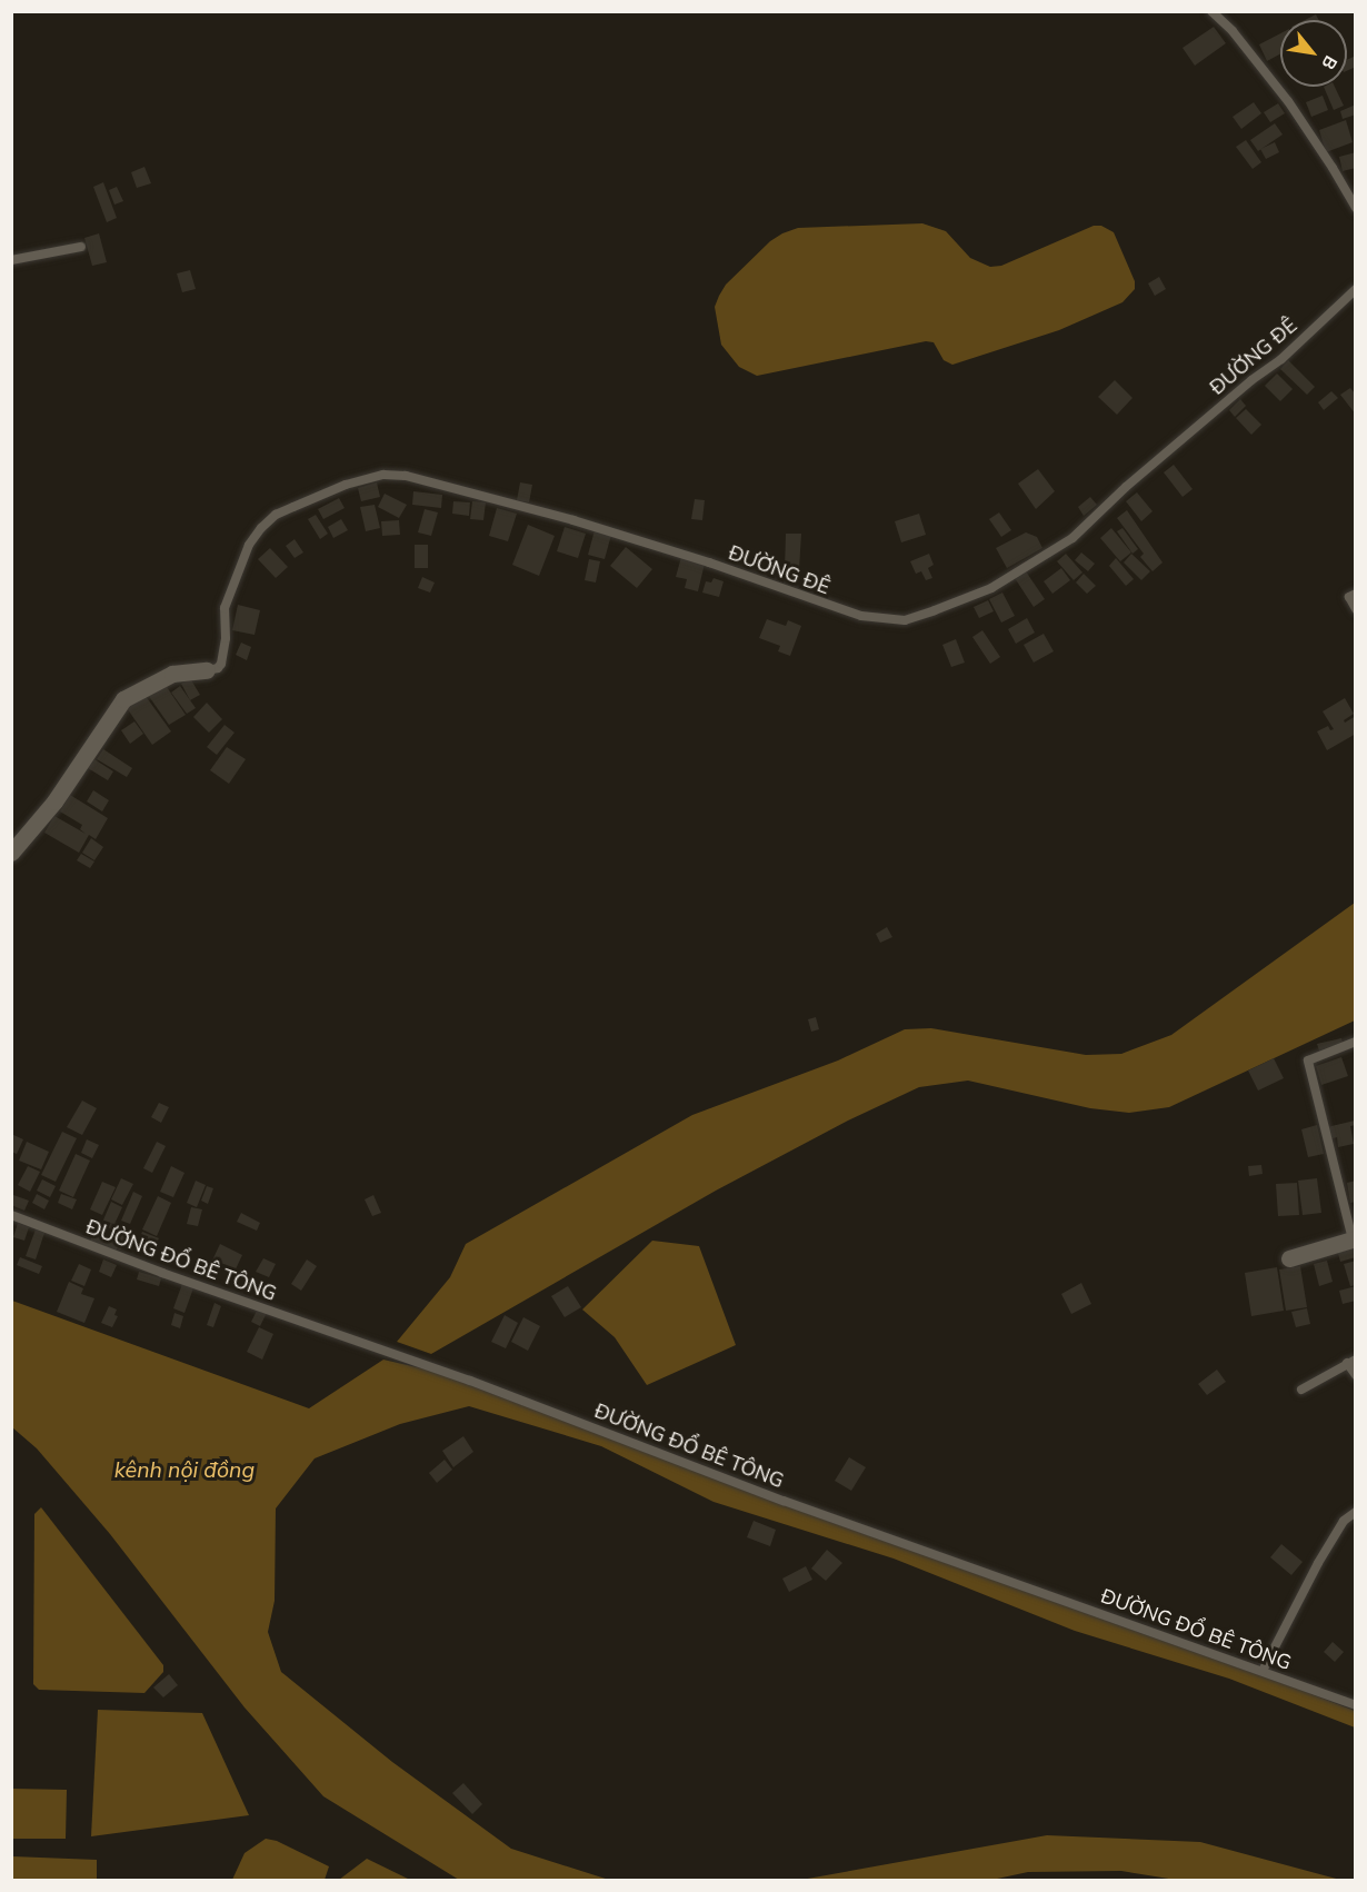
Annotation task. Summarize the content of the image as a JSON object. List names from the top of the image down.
{
  "streets": {
    "lane": ["ĐƯỜNG ĐÊ", "ĐƯỜNG ĐỔ BÊ TÔNG"]
  },
  "water": ["kênh nội đồng"],
  "north": "bottom right"
}
